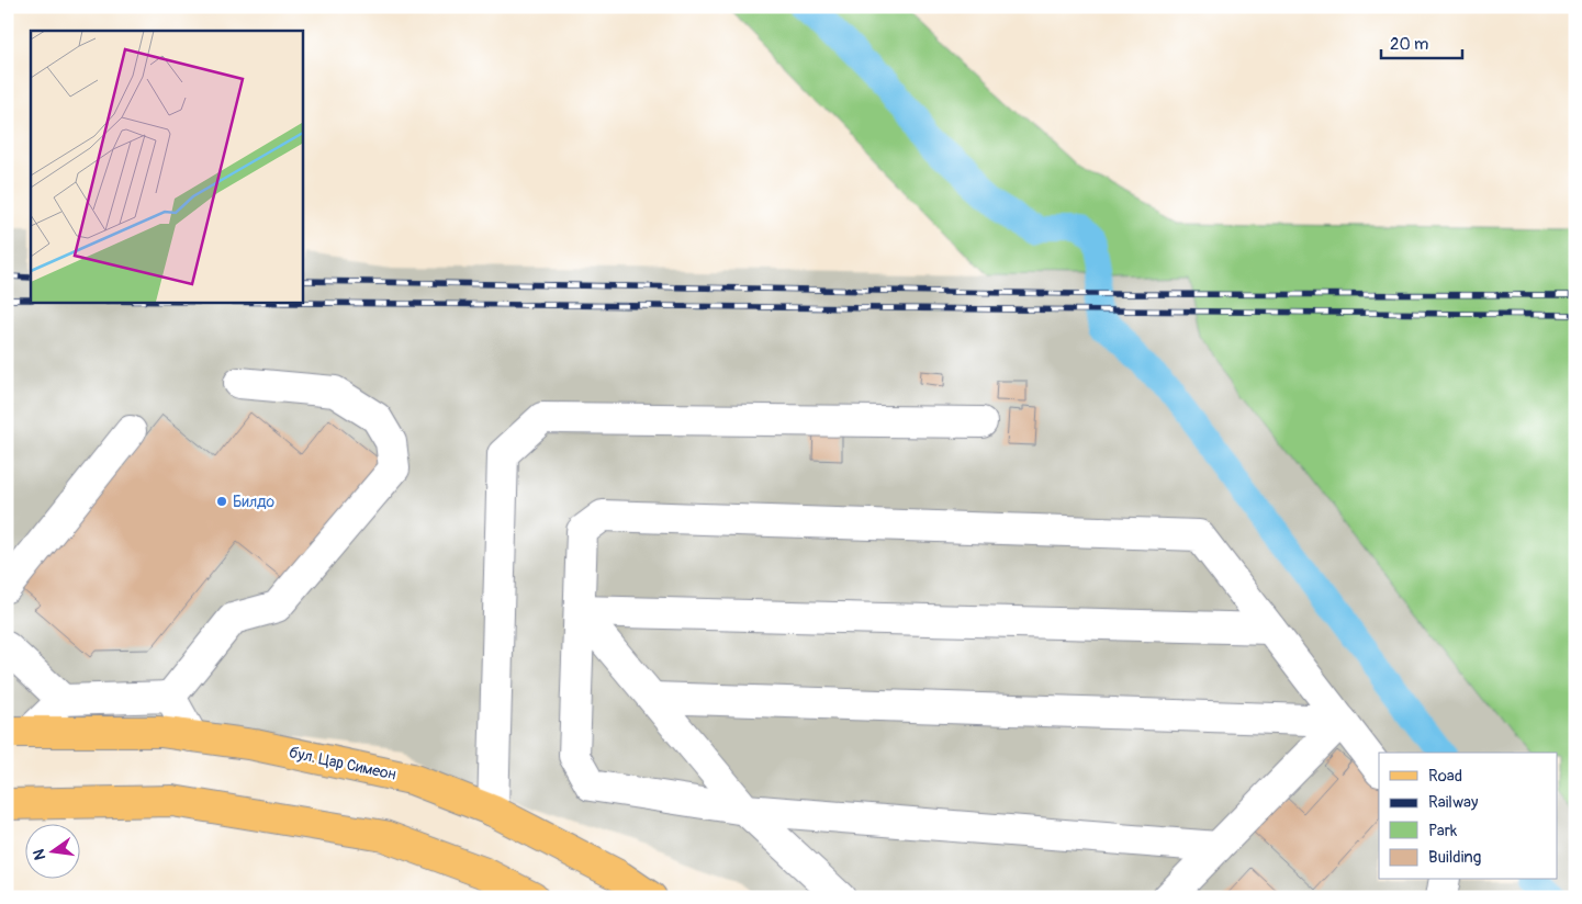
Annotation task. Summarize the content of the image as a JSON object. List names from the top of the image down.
{
  "streets": {
    "main road": ["бул. Цар Симеон"]
  },
  "places": ["Билдо"],
  "legend": [
    "Road",
    "Railway",
    "Park",
    "Building"
  ],
  "scale_bar": "20 m",
  "north": "left"
}
